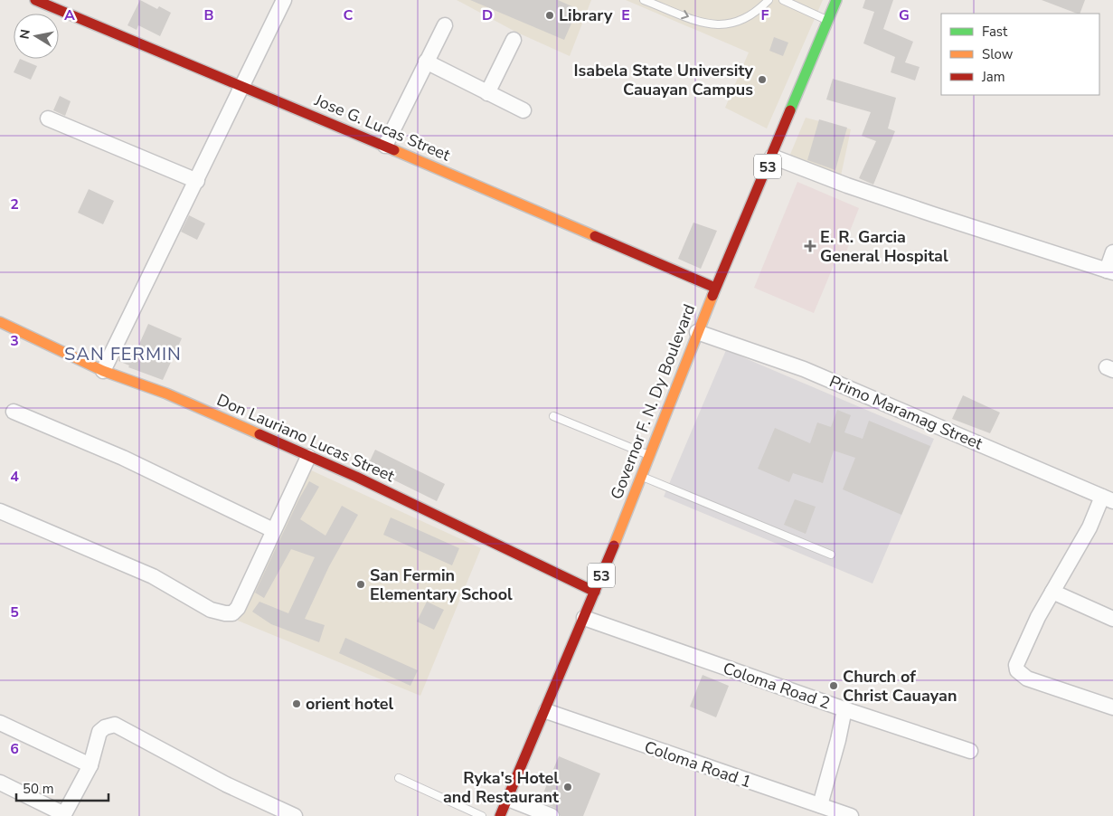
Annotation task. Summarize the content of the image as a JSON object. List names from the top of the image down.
{
  "streets": {
    "main road": [
      "Jose G. Lucas Street",
      "53",
      "Governor F. N. Dy Boulevard",
      "Don Lauriano Lucas Street"
    ],
    "street": ["Primo Maramag Street", "Coloma Road 2", "Coloma Road 1"]
  },
  "crossings": [
    ["Jose G. Lucas Street", "Governor F. N. Dy Boulevard"],
    ["Governor F. N. Dy Boulevard", "Primo Maramag Street"],
    ["Governor F. N. Dy Boulevard", "Don Lauriano Lucas Street"],
    ["Governor F. N. Dy Boulevard", "Coloma Road 2"],
    ["Governor F. N. Dy Boulevard", "Coloma Road 1"]
  ],
  "districts": ["SAN FERMIN"],
  "places": {
    "other": [
      "Library",
      "Isabela State University Cauayan Campus",
      "San Fermin Elementary School",
      "Church of Christ Cauayan",
      "orient hotel",
      "Ryka's Hotel and Restaurant"
    ],
    "health": ["E. R. Garcia General Hospital"]
  },
  "legend": ["Fast", "Slow", "Jam"],
  "scale_bar": "50 m",
  "north": "left",
  "grid": {
    "columns": [
      "A",
      "B",
      "C",
      "D",
      "E",
      "F",
      "G"
    ],
    "rows": [
      "2",
      "3",
      "4",
      "5",
      "6"
    ]
  }
}
